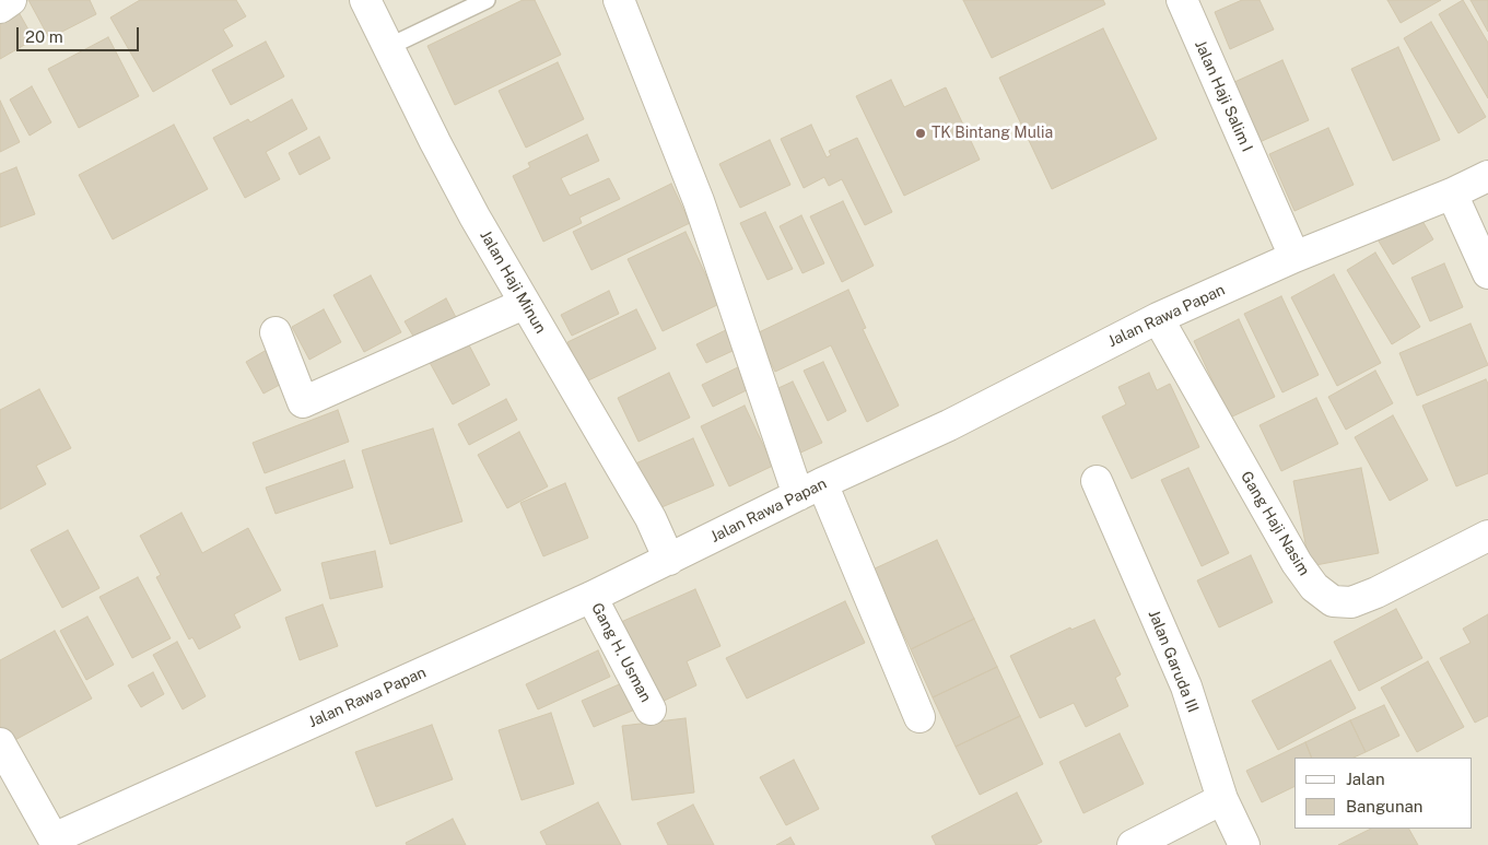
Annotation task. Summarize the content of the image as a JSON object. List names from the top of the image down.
{
  "streets": {
    "street": [
      "Jalan Haji Salim I",
      "Jalan Haji Minun",
      "Jalan Rawa Papan",
      "Gang Haji Nasim",
      "Gang H. Usman",
      "Jalan Garuda III"
    ]
  },
  "crossings": [
    ["Jalan Haji Salim I", "Jalan Rawa Papan"],
    ["Jalan Haji Minun", "Jalan Rawa Papan"],
    ["Jalan Rawa Papan", "Gang Haji Nasim"],
    ["Jalan Rawa Papan", "Gang H. Usman"]
  ],
  "places": ["TK Bintang Mulia"],
  "legend": ["Jalan", "Bangunan"],
  "scale_bar": "20 m"
}
